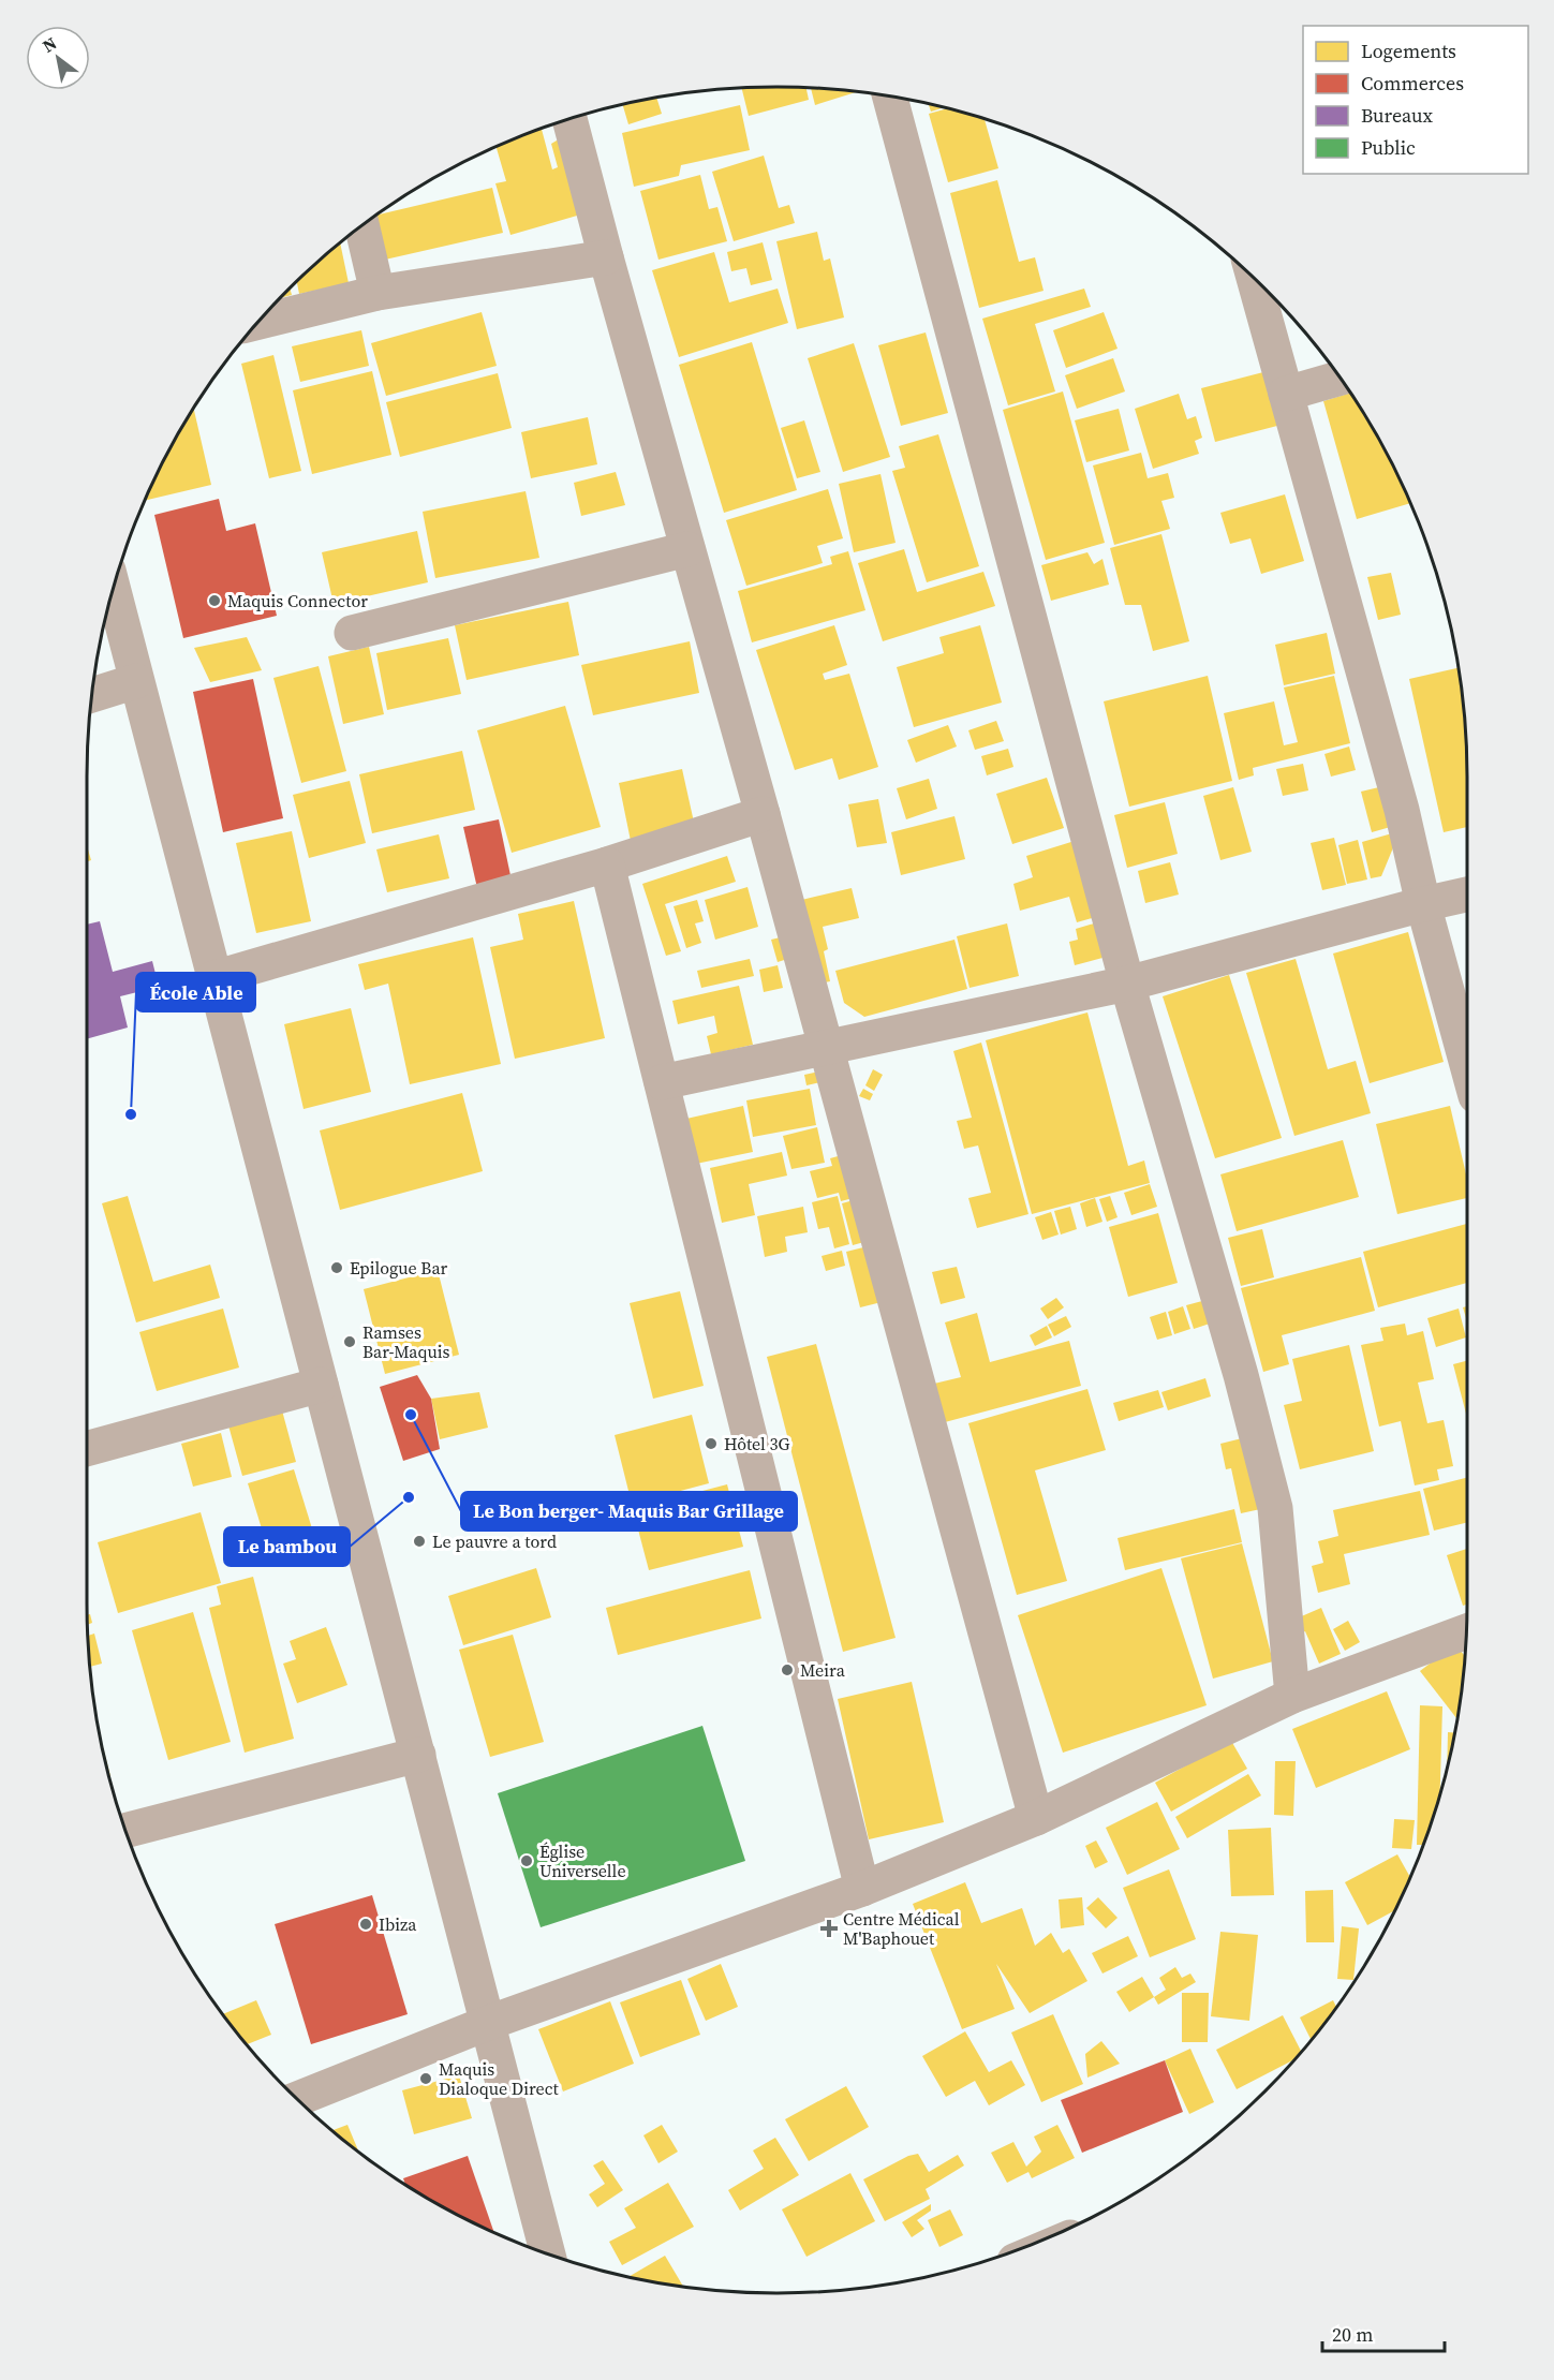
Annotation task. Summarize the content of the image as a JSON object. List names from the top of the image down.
{
  "places": {
    "other": [
      "Maquis Connector",
      "École Able",
      "Epilogue Bar",
      "Ramses Bar-Maquis",
      "Le Bon berger- Maquis Bar Grillage",
      "Hôtel 3G",
      "Le bambou",
      "Le pauvre a tord",
      "Meira",
      "Église Universelle",
      "Ibiza",
      "Maquis Dialoque Direct"
    ],
    "health": ["Centre Médical M'Baphouet"]
  },
  "legend": [
    "Logements",
    "Commerces",
    "Bureaux",
    "Public"
  ],
  "scale_bar": "20 m",
  "north": "top left"
}
